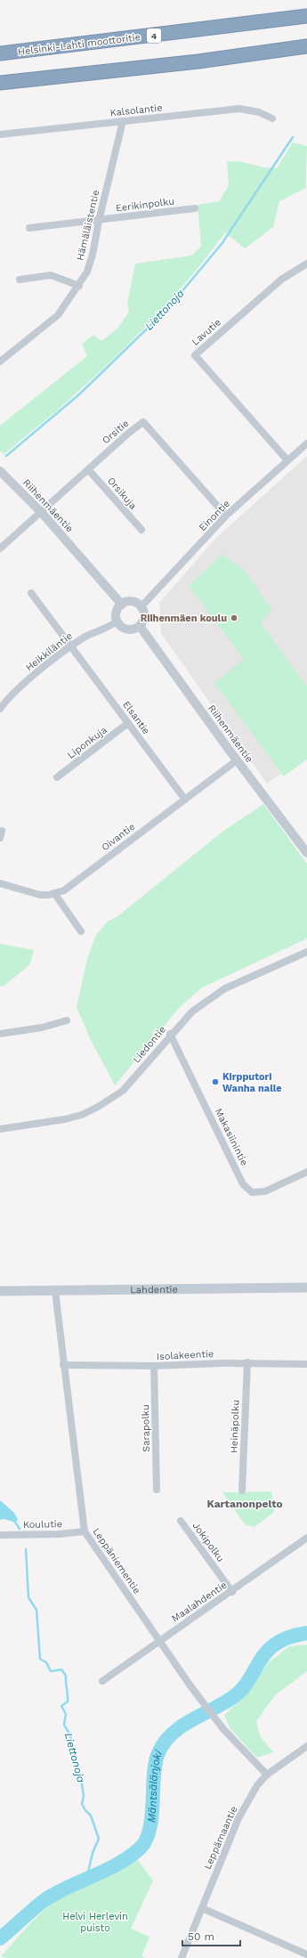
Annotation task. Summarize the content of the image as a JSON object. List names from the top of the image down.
{
  "streets": {
    "highway": ["4", "Helsinki-Lahti moottoritie"],
    "main road": ["Lahdentie"],
    "street": [
      "Kalsolantie",
      "Eerikinpolku",
      "Hämäläistentie",
      "Lavutie",
      "Orsitie",
      "Orsikuja",
      "Riihenmäentie",
      "Einontie",
      "Heikkiläntie",
      "Elsantie",
      "Liponkuja",
      "Oivantie",
      "Liedontie",
      "Makasiinintie",
      "Isolakeentie",
      "Heinäpolku",
      "Sarapolku",
      "Koulutie",
      "Jokipolku",
      "Leppäniementie",
      "Maalahdentie",
      "Leppämaantie"
    ]
  },
  "crossings": [
    ["Kalsolantie", "Hämäläistentie"],
    ["Eerikinpolku", "Hämäläistentie"],
    ["Lavutie", "Einontie"],
    ["Orsitie", "Orsikuja"],
    ["Orsitie", "Riihenmäentie"],
    ["Orsitie", "Einontie"],
    ["Riihenmäentie", "Einontie"],
    ["Riihenmäentie", "Heikkiläntie"],
    ["Riihenmäentie", "Oivantie"],
    ["Einontie", "Heikkiläntie"],
    ["Heikkiläntie", "Elsantie"],
    ["Elsantie", "Liponkuja"],
    ["Elsantie", "Oivantie"],
    ["Liedontie", "Makasiinintie"],
    ["Lahdentie", "Leppäniementie"],
    ["Isolakeentie", "Heinäpolku"],
    ["Isolakeentie", "Sarapolku"],
    ["Isolakeentie", "Leppäniementie"],
    ["Koulutie", "Leppäniementie"],
    ["Jokipolku", "Maalahdentie"],
    ["Leppäniementie", "Maalahdentie"],
    ["Leppäniementie", "Leppämaantie"]
  ],
  "districts": ["Kartanonpelto"],
  "water": ["Liettonoja", "Mäntsälänjoki"],
  "parks": ["Helvi Herlevin puisto"],
  "places": ["Riihenmäen koulu", "Kirpputori Wanha nalle"],
  "scale_bar": "50 m"
}
